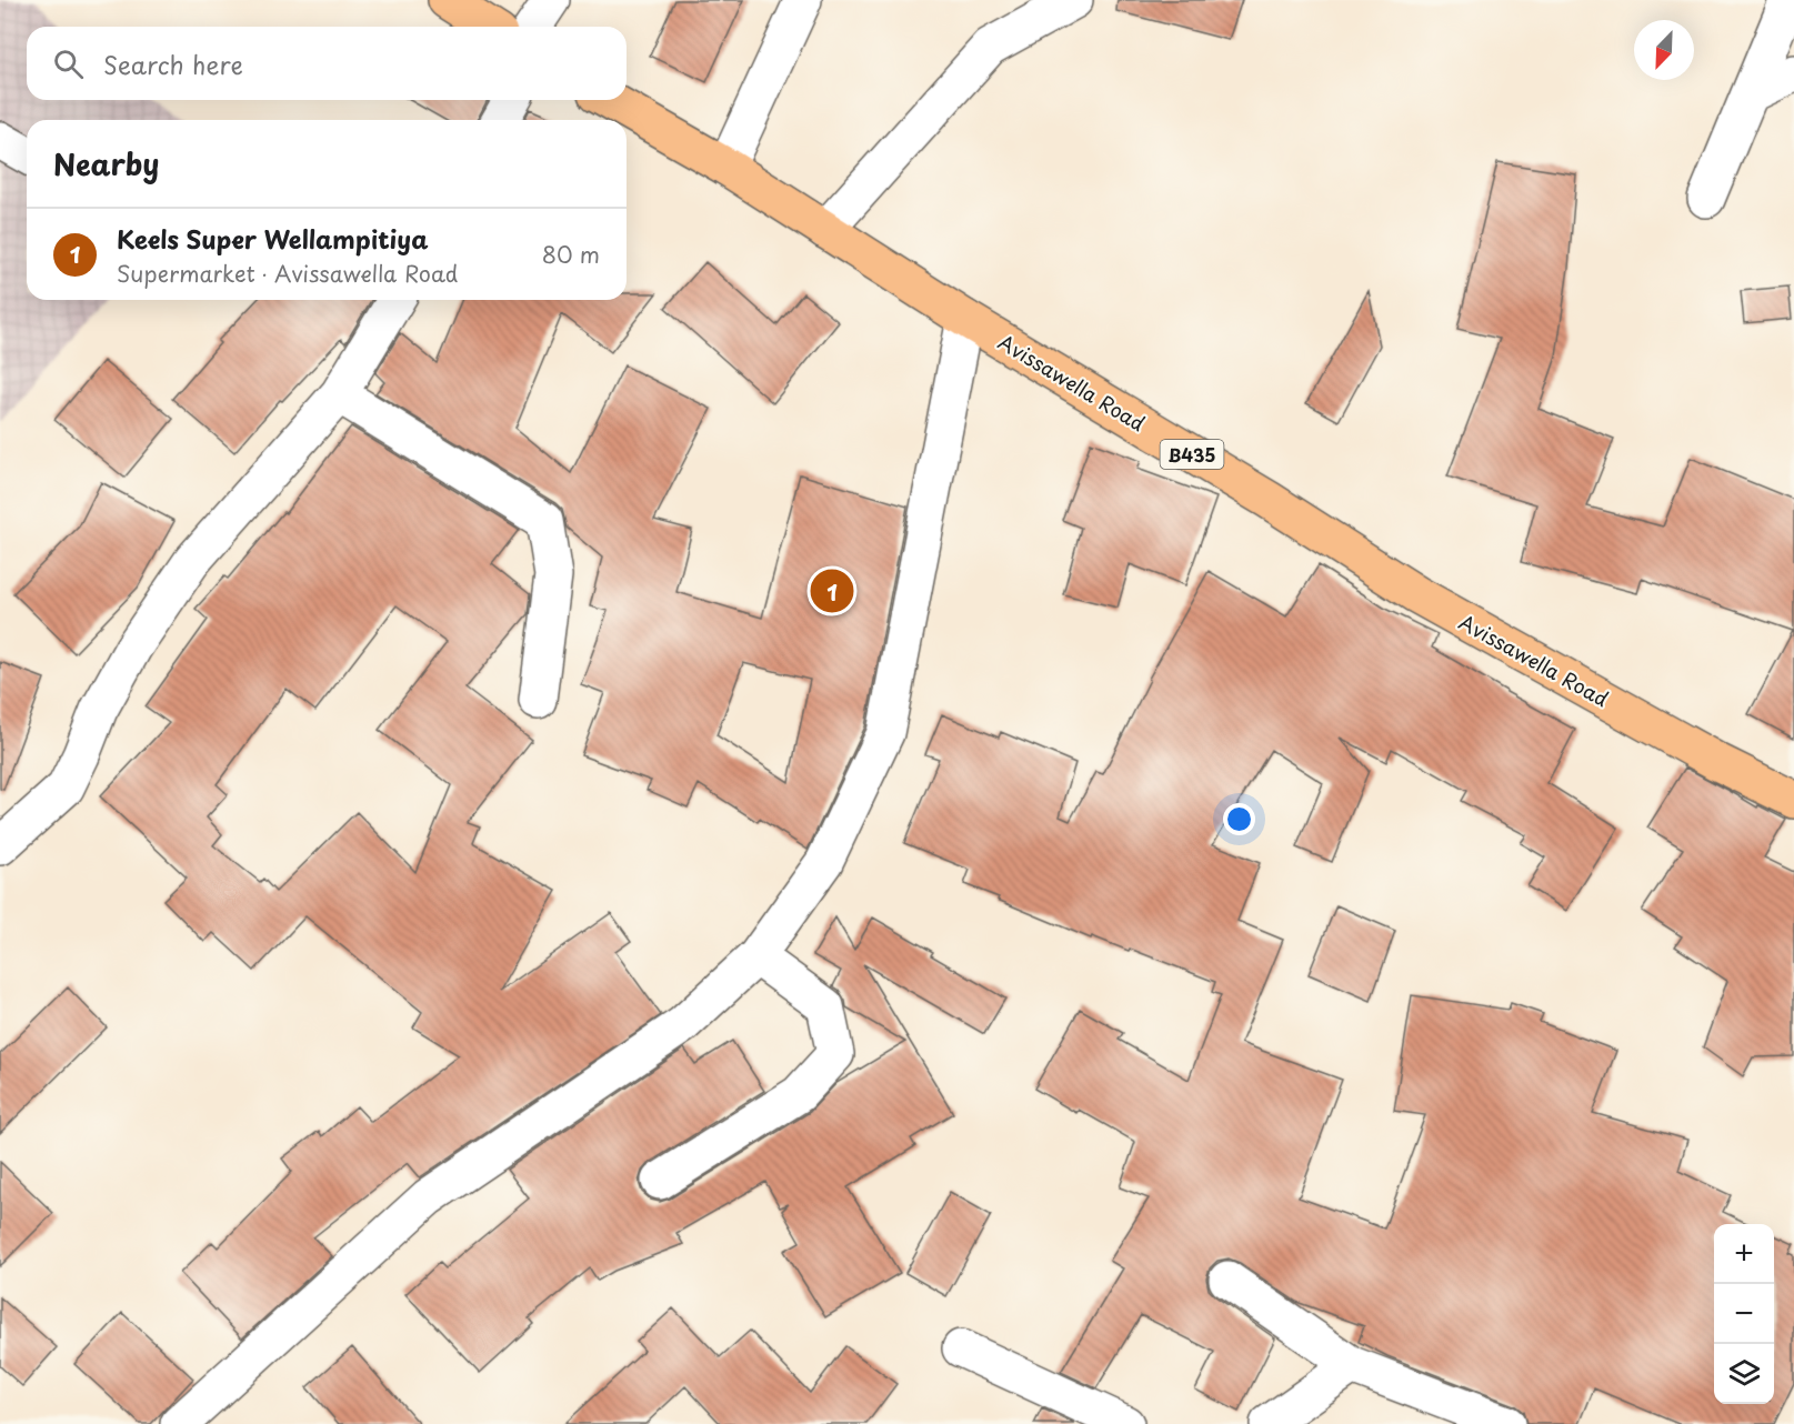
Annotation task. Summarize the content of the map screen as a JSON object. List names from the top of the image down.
{
  "streets": {
    "main road": ["Avissawella Road", "B435"]
  },
  "north": "bottom left",
  "page": {
    "search": "Search here",
    "heading": "Nearby",
    "list": [
      {
        "mark": "1",
        "name": "Keels Super Wellampitiya",
        "note": "Supermarket · Avissawella Road",
        "value": "80 m"
      }
    ],
    "pins": "1",
    "map_buttons": ["+", "−"]
  }
}
